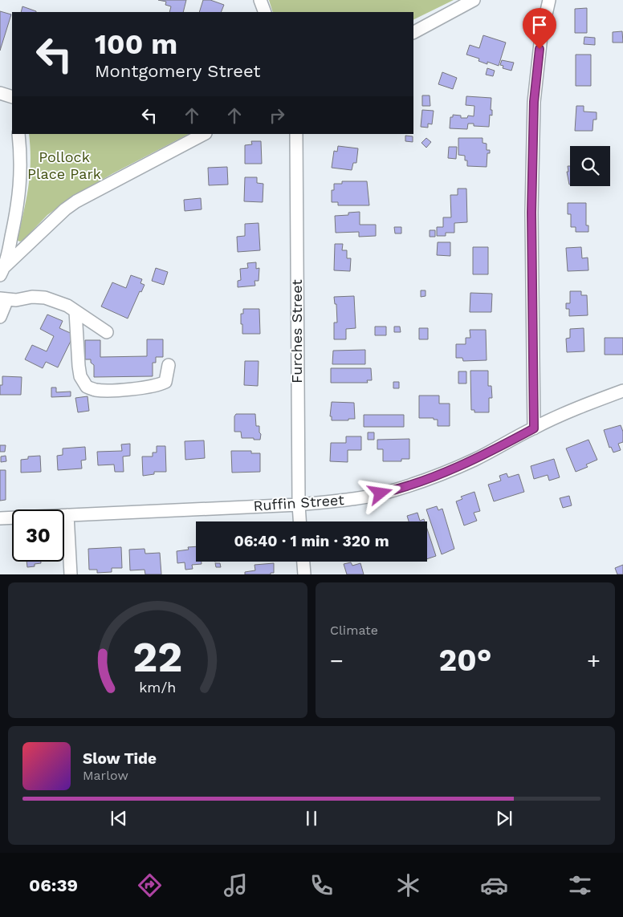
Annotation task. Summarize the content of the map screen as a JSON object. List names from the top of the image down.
{
  "streets": {
    "street": ["Furches Street", "Ruffin Street"]
  },
  "crossings": [
    ["Furches Street", "Ruffin Street"]
  ],
  "parks": ["Pollock Place Park"],
  "page": {
    "turn": ["100 m", "Montgomery Street"],
    "limit": "30",
    "trip": "06:40 · 1 min · 320 m",
    "tile": "Climate",
    "heat": ["−", "20°", "+"],
    "song": ["Slow Tide", "Marlow"],
    "tabs": "06:39",
    "gauge": ["22", "km/h"]
  }
}
